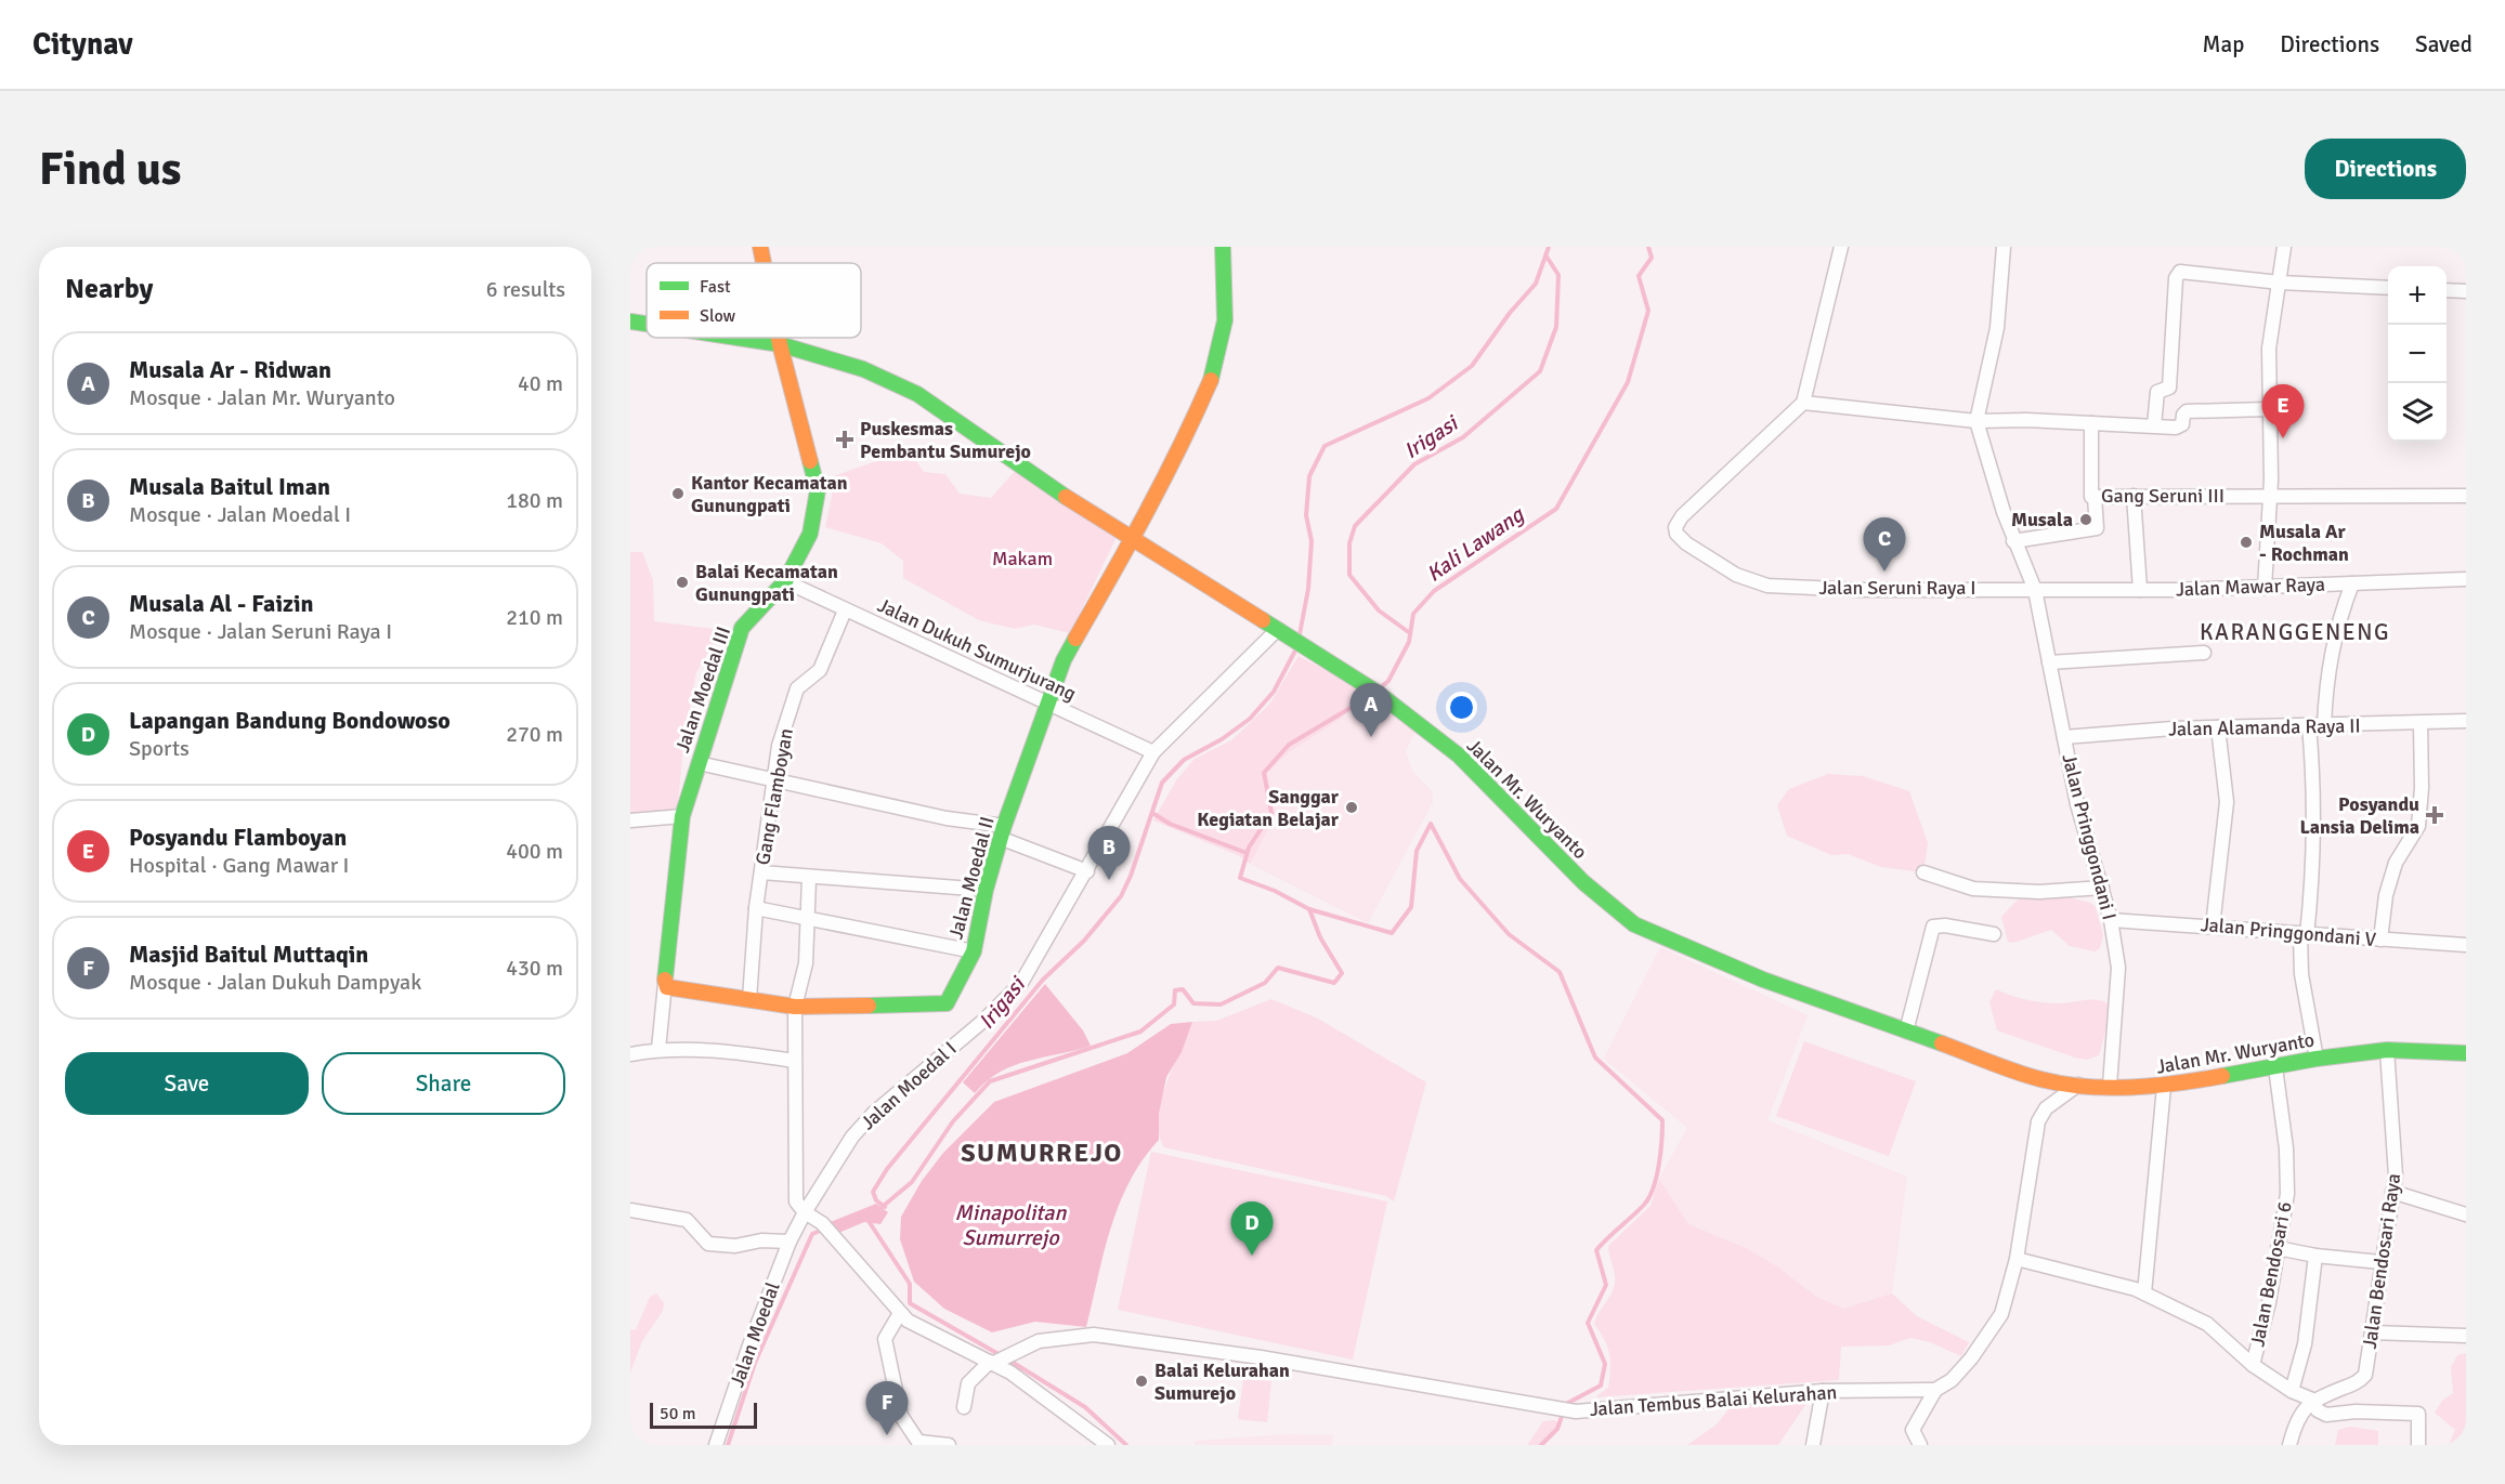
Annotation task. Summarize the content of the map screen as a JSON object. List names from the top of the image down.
{
  "streets": {
    "main road": ["Jalan Moedal III", "Jalan Mr. Wuryanto", "Jalan Moedal II"],
    "street": [
      "Gang Seruni III",
      "Jalan Mawar Raya",
      "Jalan Seruni Raya I",
      "Jalan Dukuh Sumurjurang",
      "Jalan Alamanda Raya II",
      "Gang Flamboyan",
      "Jalan Pringgondani I",
      "Jalan Pringgondani V",
      "Jalan Moedal I",
      "Jalan Bendosari Raya",
      "Jalan Bendosari 6",
      "Jalan Moedal",
      "Jalan Tembus Balai Kelurahan"
    ]
  },
  "crossings": [
    ["Jalan Mawar Raya", "Jalan Seruni Raya I"],
    ["Jalan Mawar Raya", "Jalan Pringgondani I"],
    ["Jalan Seruni Raya I", "Jalan Pringgondani I"],
    ["Jalan Dukuh Sumurjurang", "Jalan Moedal III"],
    ["Jalan Dukuh Sumurjurang", "Gang Flamboyan"],
    ["Jalan Dukuh Sumurjurang", "Jalan Moedal II"],
    ["Jalan Dukuh Sumurjurang", "Jalan Moedal I"],
    ["Jalan Moedal III", "Jalan Mr. Wuryanto"],
    ["Jalan Alamanda Raya II", "Jalan Pringgondani I"],
    ["Jalan Mr. Wuryanto", "Jalan Pringgondani I"],
    ["Jalan Mr. Wuryanto", "Jalan Moedal II"],
    ["Jalan Mr. Wuryanto", "Jalan Moedal I"],
    ["Jalan Mr. Wuryanto", "Jalan Bendosari Raya"],
    ["Jalan Mr. Wuryanto", "Jalan Bendosari 6"],
    ["Jalan Pringgondani I", "Jalan Pringgondani V"],
    ["Jalan Moedal I", "Jalan Moedal"]
  ],
  "districts": ["KARANGGENENG", "SUMURREJO"],
  "water": ["Irigasi", "Kali Lawang", "Minapolitan Sumurrejo"],
  "parks": ["Makam"],
  "places": {
    "health": ["Puskesmas Pembantu Sumurejo", "Posyandu Lansia Delima"],
    "other": [
      "Kantor Kecamatan Gunungpati",
      "Musala",
      "Musala Ar - Rochman",
      "Balai Kecamatan Gunungpati",
      "Sanggar Kegiatan Belajar",
      "Balai Kelurahan Sumurejo"
    ]
  },
  "legend": ["Fast", "Slow"],
  "scale_bar": "50 m",
  "page": {
    "header": "Citynav",
    "nav": ["Map", "Directions", "Saved"],
    "buttons": [
      "Directions",
      ["Save", "Share"]
    ],
    "title": "Find us",
    "heading": ["Nearby", "6 results"],
    "map_buttons": ["+", "−"],
    "list": [
      {
        "mark": "A",
        "name": "Musala Ar - Ridwan",
        "note": "Mosque · Jalan Mr. Wuryanto",
        "value": "40 m"
      },
      {
        "mark": "B",
        "name": "Musala Baitul Iman",
        "note": "Mosque · Jalan Moedal I",
        "value": "180 m"
      },
      {
        "mark": "C",
        "name": "Musala Al - Faizin",
        "note": "Mosque · Jalan Seruni Raya I",
        "value": "210 m"
      },
      {
        "mark": "D",
        "name": "Lapangan Bandung Bondowoso",
        "note": "Sports",
        "value": "270 m"
      },
      {
        "mark": "E",
        "name": "Posyandu Flamboyan",
        "note": "Hospital · Gang Mawar I",
        "value": "400 m"
      },
      {
        "mark": "F",
        "name": "Masjid Baitul Muttaqin",
        "note": "Mosque · Jalan Dukuh Dampyak",
        "value": "430 m"
      }
    ],
    "pins": [
      "E",
      "C",
      "A",
      "B",
      "D",
      "F"
    ],
    "scale": "50 m"
  }
}
